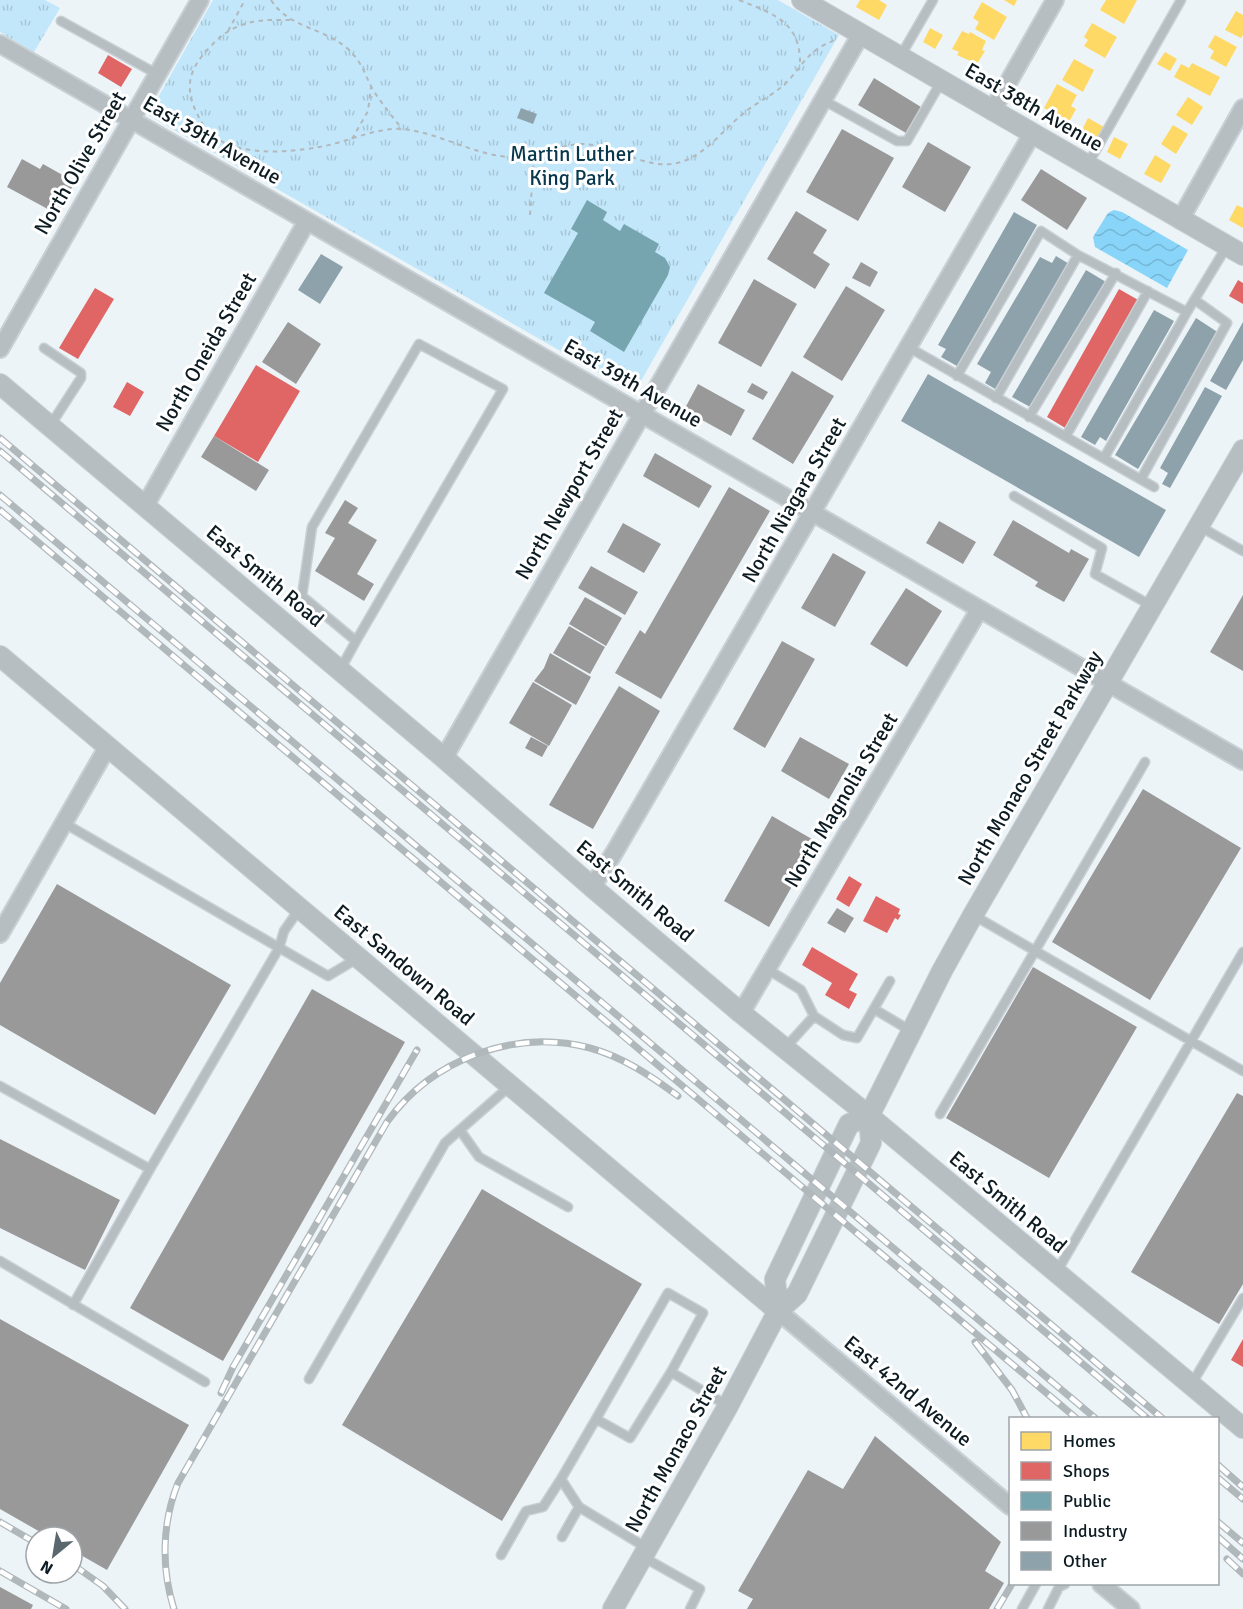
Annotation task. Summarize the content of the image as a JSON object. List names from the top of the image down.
{
  "streets": {
    "street": [
      "East 38th Avenue",
      "East 39th Avenue",
      "North Olive Street",
      "North Oneida Street",
      "North Newport Street",
      "North Niagara Street",
      "East Smith Road",
      "North Monaco Street Parkway",
      "North Magnolia Street",
      "East Sandown Road",
      "East 42nd Avenue",
      "North Monaco Street"
    ]
  },
  "crossings": [
    ["East 38th Avenue", "North Newport Street"],
    ["East 38th Avenue", "North Niagara Street"],
    ["East 39th Avenue", "North Olive Street"],
    ["East 39th Avenue", "North Oneida Street"],
    ["East 39th Avenue", "North Newport Street"],
    ["East 39th Avenue", "North Niagara Street"],
    ["East 39th Avenue", "North Monaco Street Parkway"],
    ["East 39th Avenue", "North Magnolia Street"],
    ["North Oneida Street", "East Smith Road"],
    ["North Newport Street", "East Smith Road"],
    ["North Niagara Street", "East Smith Road"],
    ["East Smith Road", "North Monaco Street Parkway"],
    ["East Smith Road", "North Magnolia Street"],
    ["East Smith Road", "North Monaco Street"],
    ["North Monaco Street Parkway", "North Monaco Street"],
    ["East Sandown Road", "East 42nd Avenue"],
    ["East Sandown Road", "North Monaco Street"],
    ["East 42nd Avenue", "North Monaco Street"]
  ],
  "parks": ["Martin Luther King Park"],
  "legend": [
    "Homes",
    "Shops",
    "Public",
    "Industry",
    "Other"
  ],
  "north": "bottom left"
}
